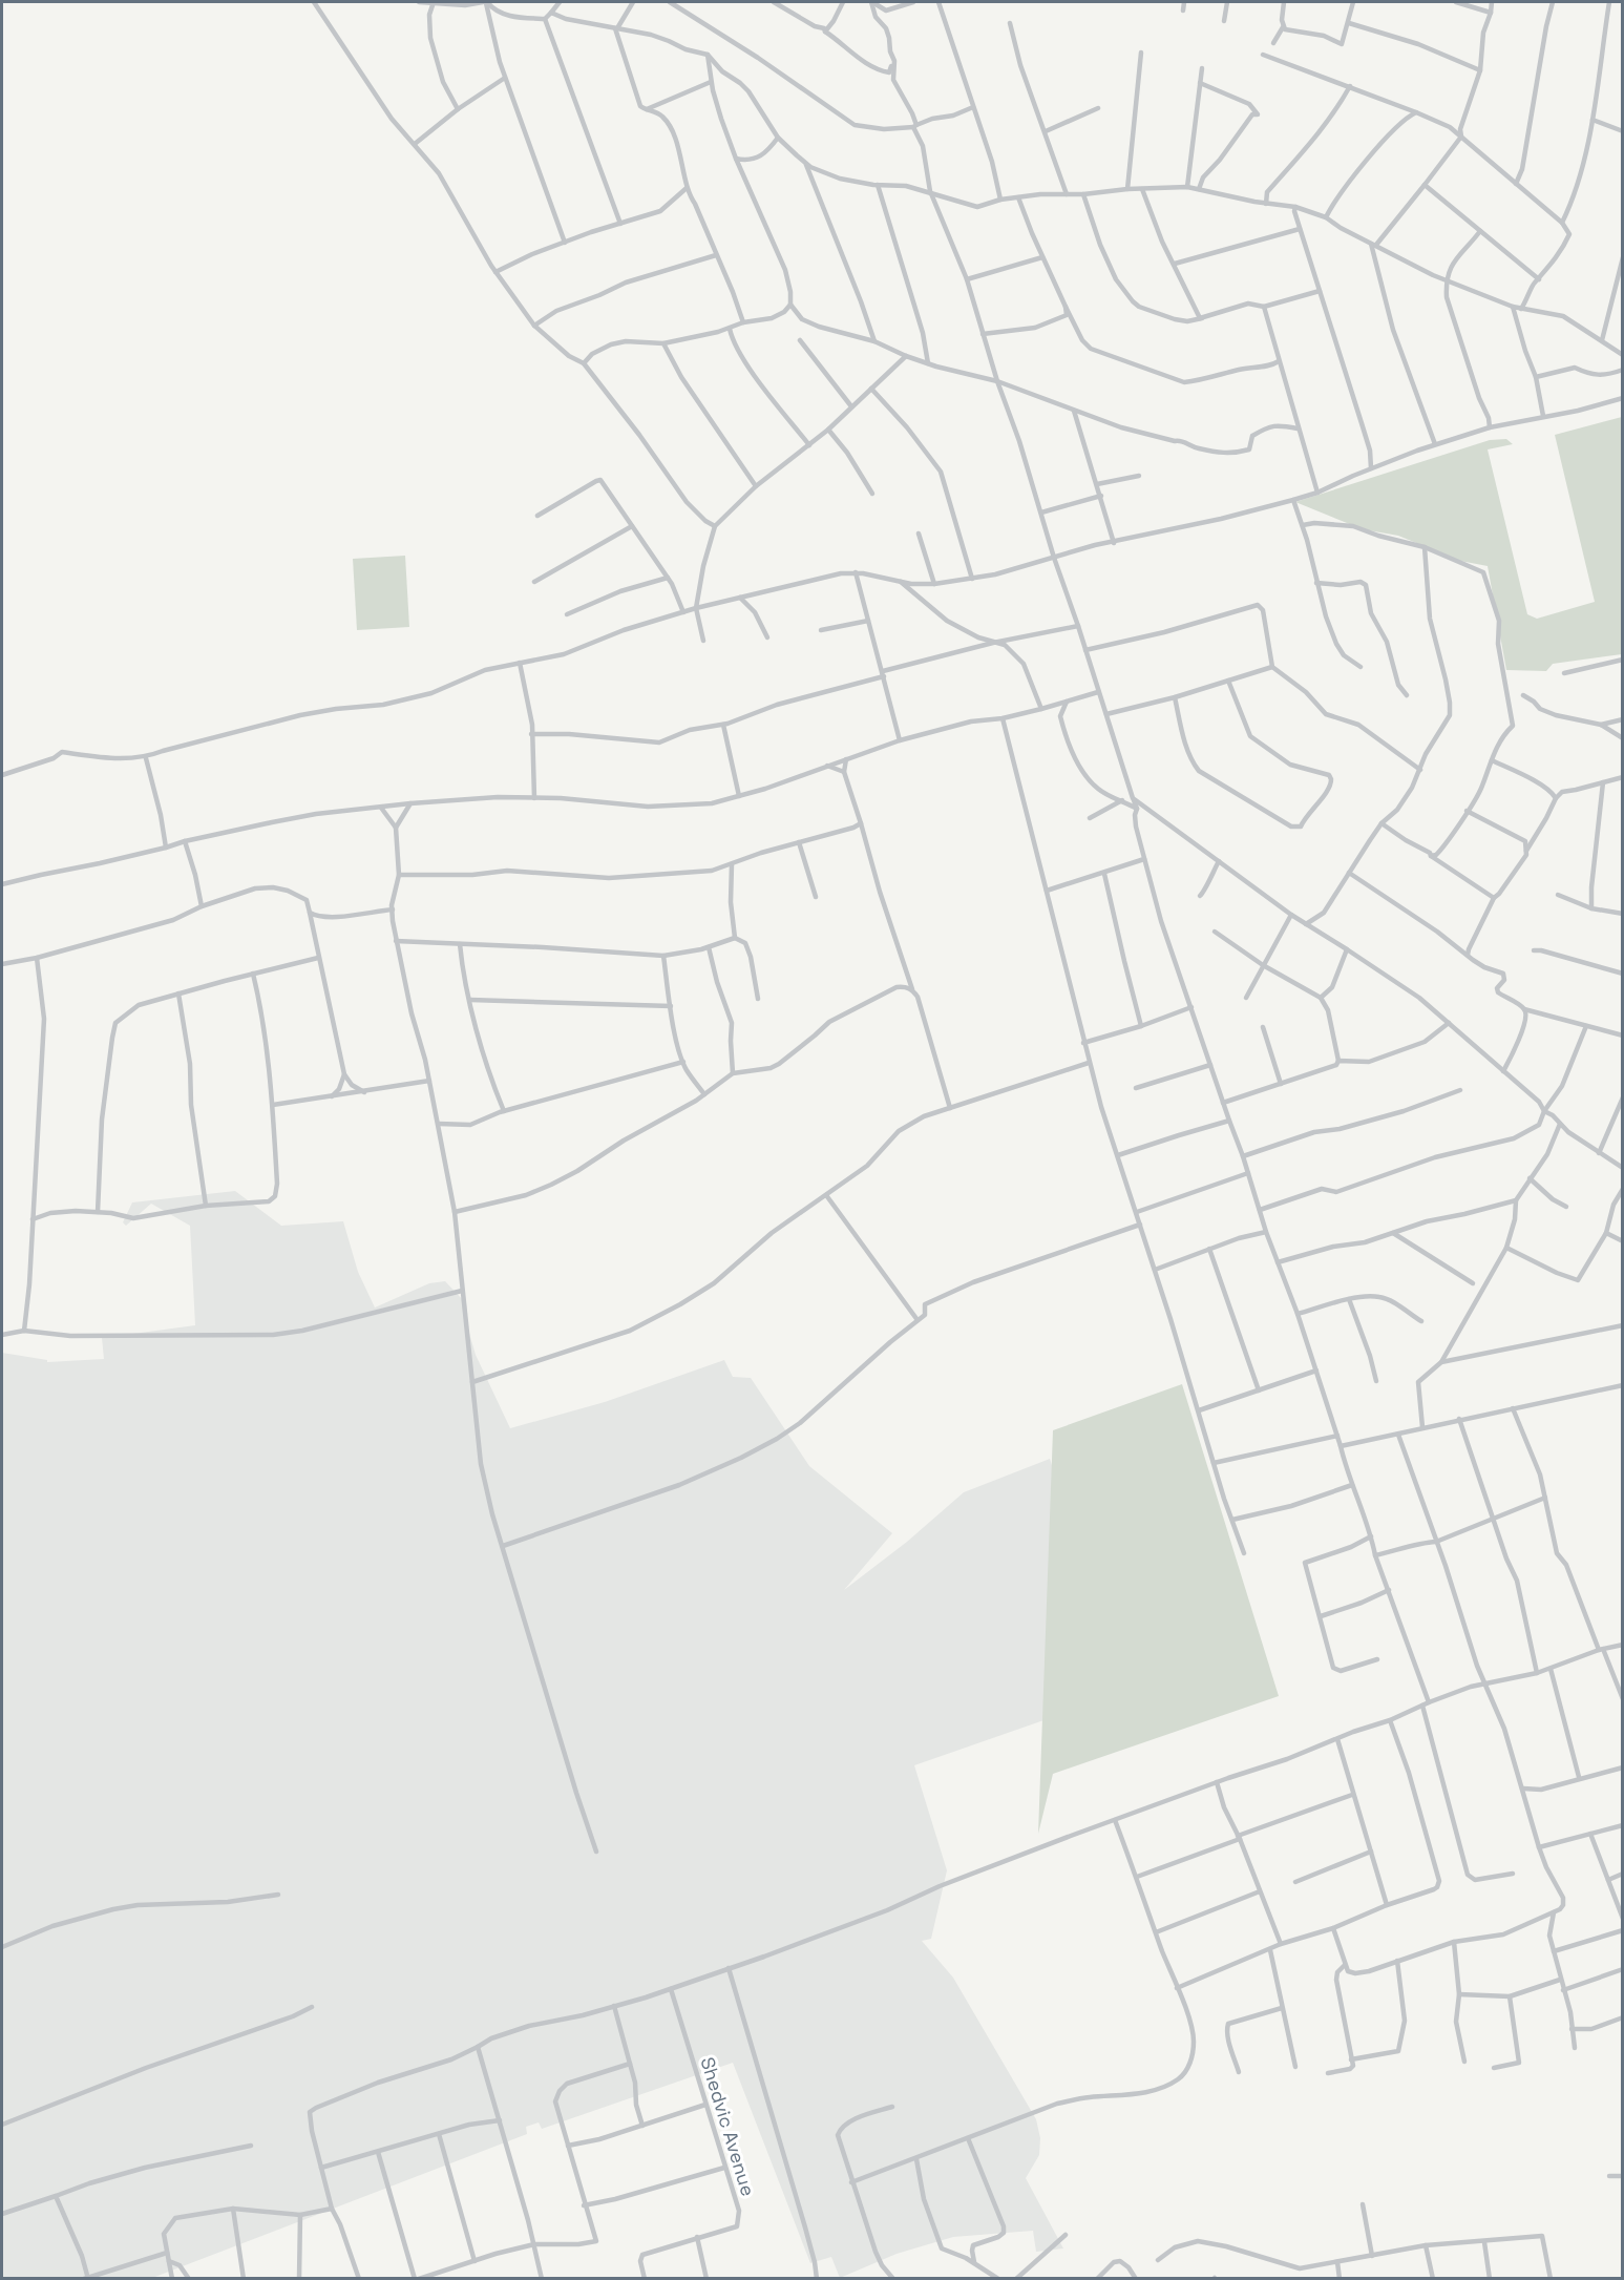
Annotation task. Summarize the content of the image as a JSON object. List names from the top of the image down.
{
  "streets": {
    "street": ["Shedvic Avenue"]
  }
}
